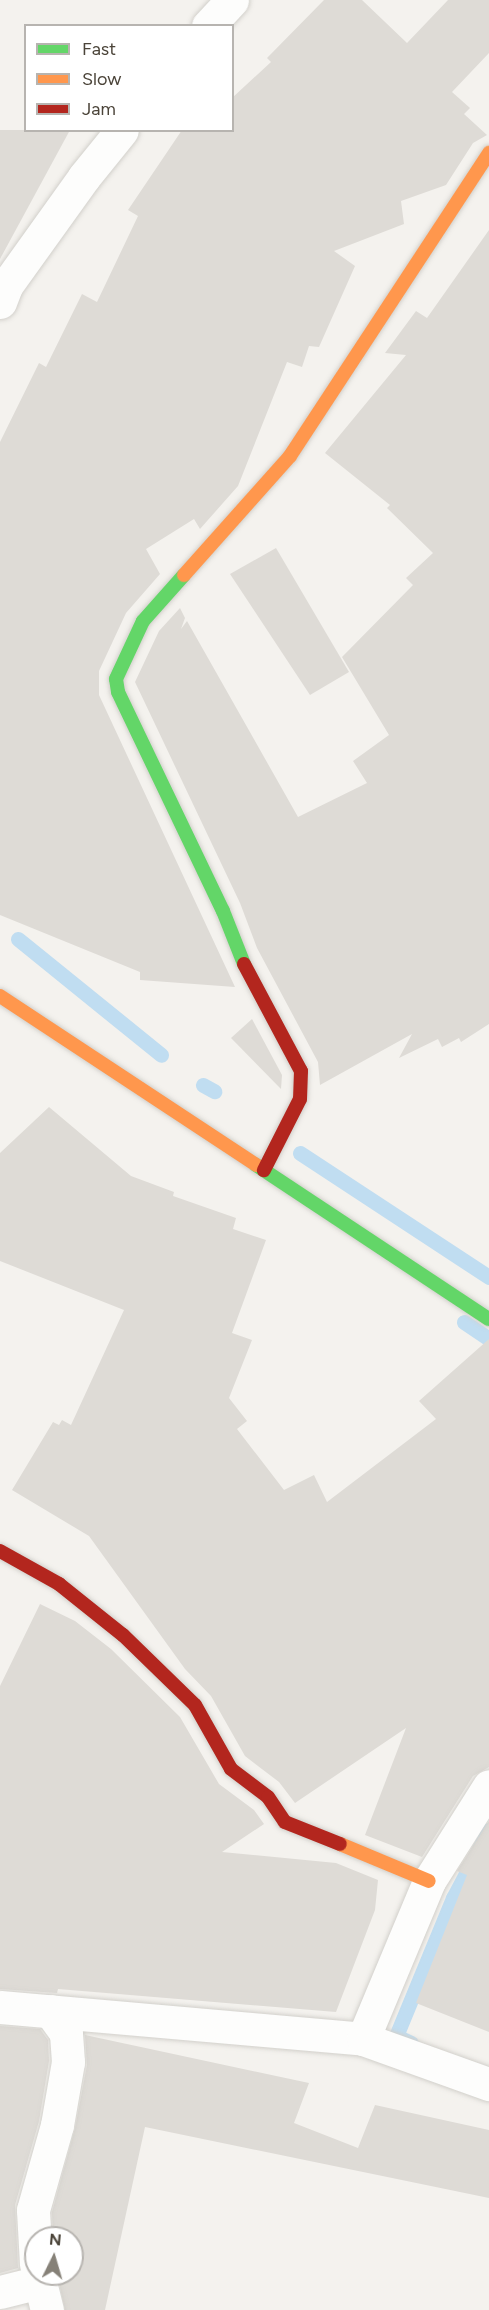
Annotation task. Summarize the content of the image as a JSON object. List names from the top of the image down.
{
  "legend": ["Fast", "Slow", "Jam"],
  "north": "top"
}
